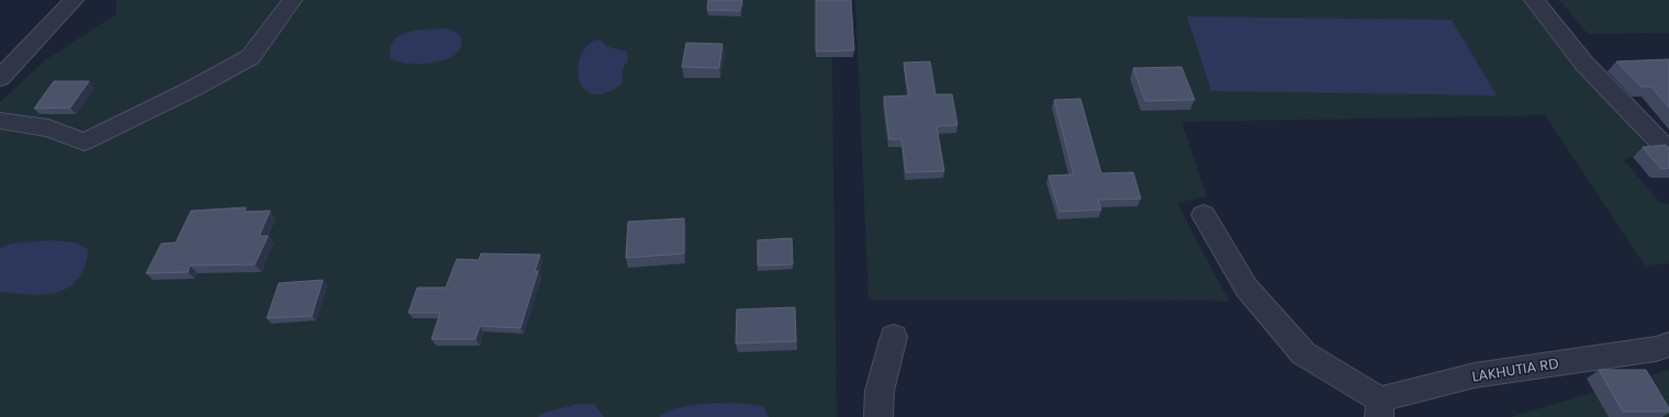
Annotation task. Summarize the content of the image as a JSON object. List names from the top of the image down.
{
  "streets": {
    "street": ["LAKHUTIA RD"]
  }
}
